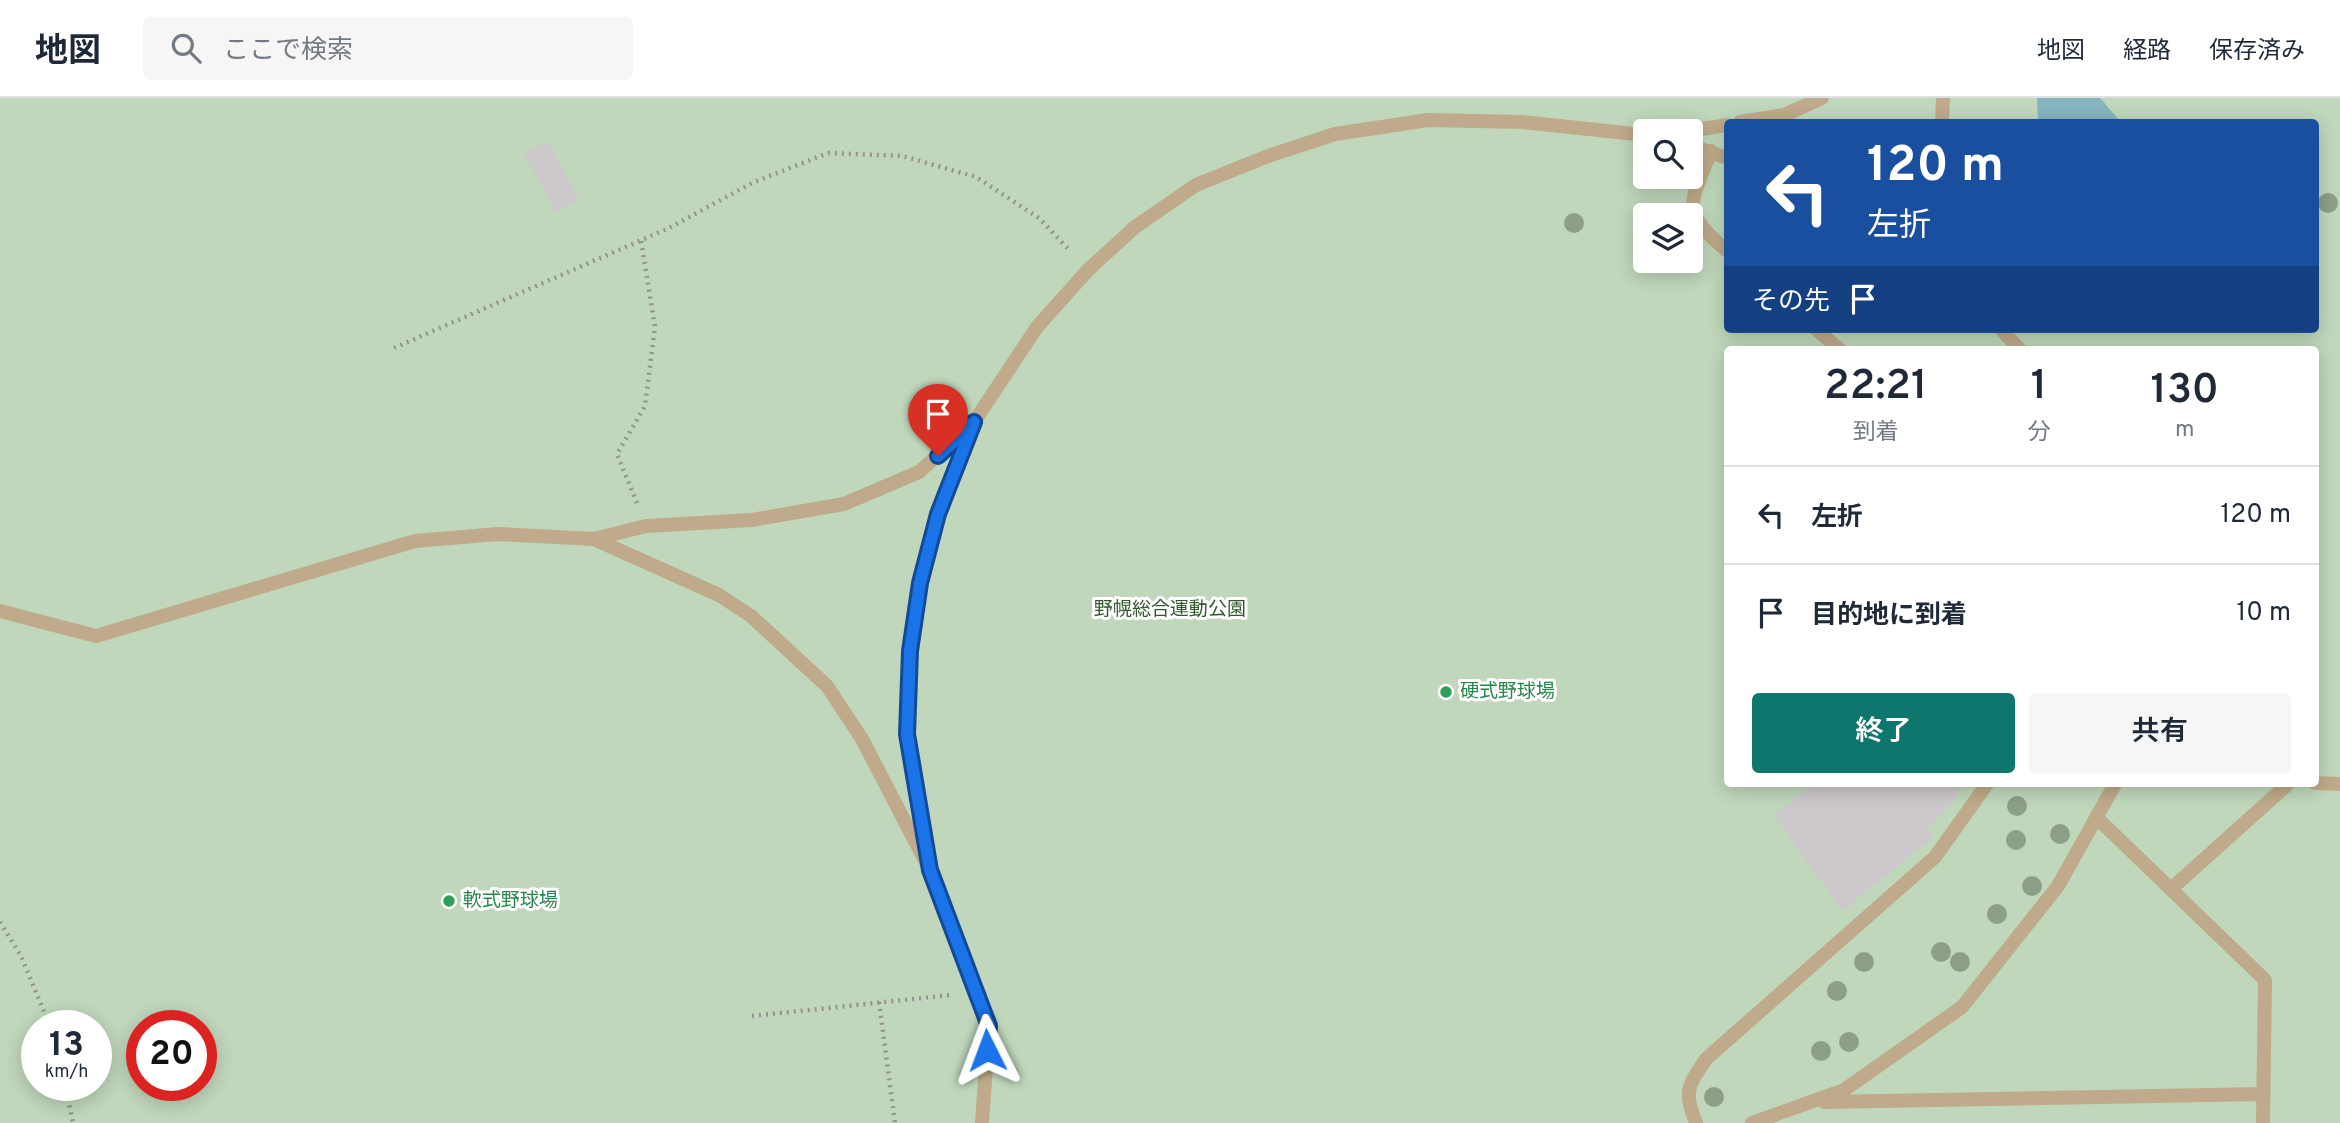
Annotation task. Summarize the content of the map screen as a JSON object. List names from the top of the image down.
{
  "parks": ["野幌総合運動公園"],
  "places": ["硬式野球場", "軟式野球場"],
  "page": {
    "header": "地図",
    "search": "ここで検索",
    "nav": ["地図", "経路", "保存済み"],
    "turn": ["120 m", "左折"],
    "then": "その先",
    "eta": [
      "22:21",
      "到着",
      "1",
      "分",
      "130",
      "m"
    ],
    "list": [
      {
        "name": "左折",
        "value": "120 m"
      },
      {
        "name": "目的地に到着",
        "value": "10 m"
      }
    ],
    "buttons": ["終了", "共有"],
    "speed": "13 km/h",
    "limit": "20"
  }
}
